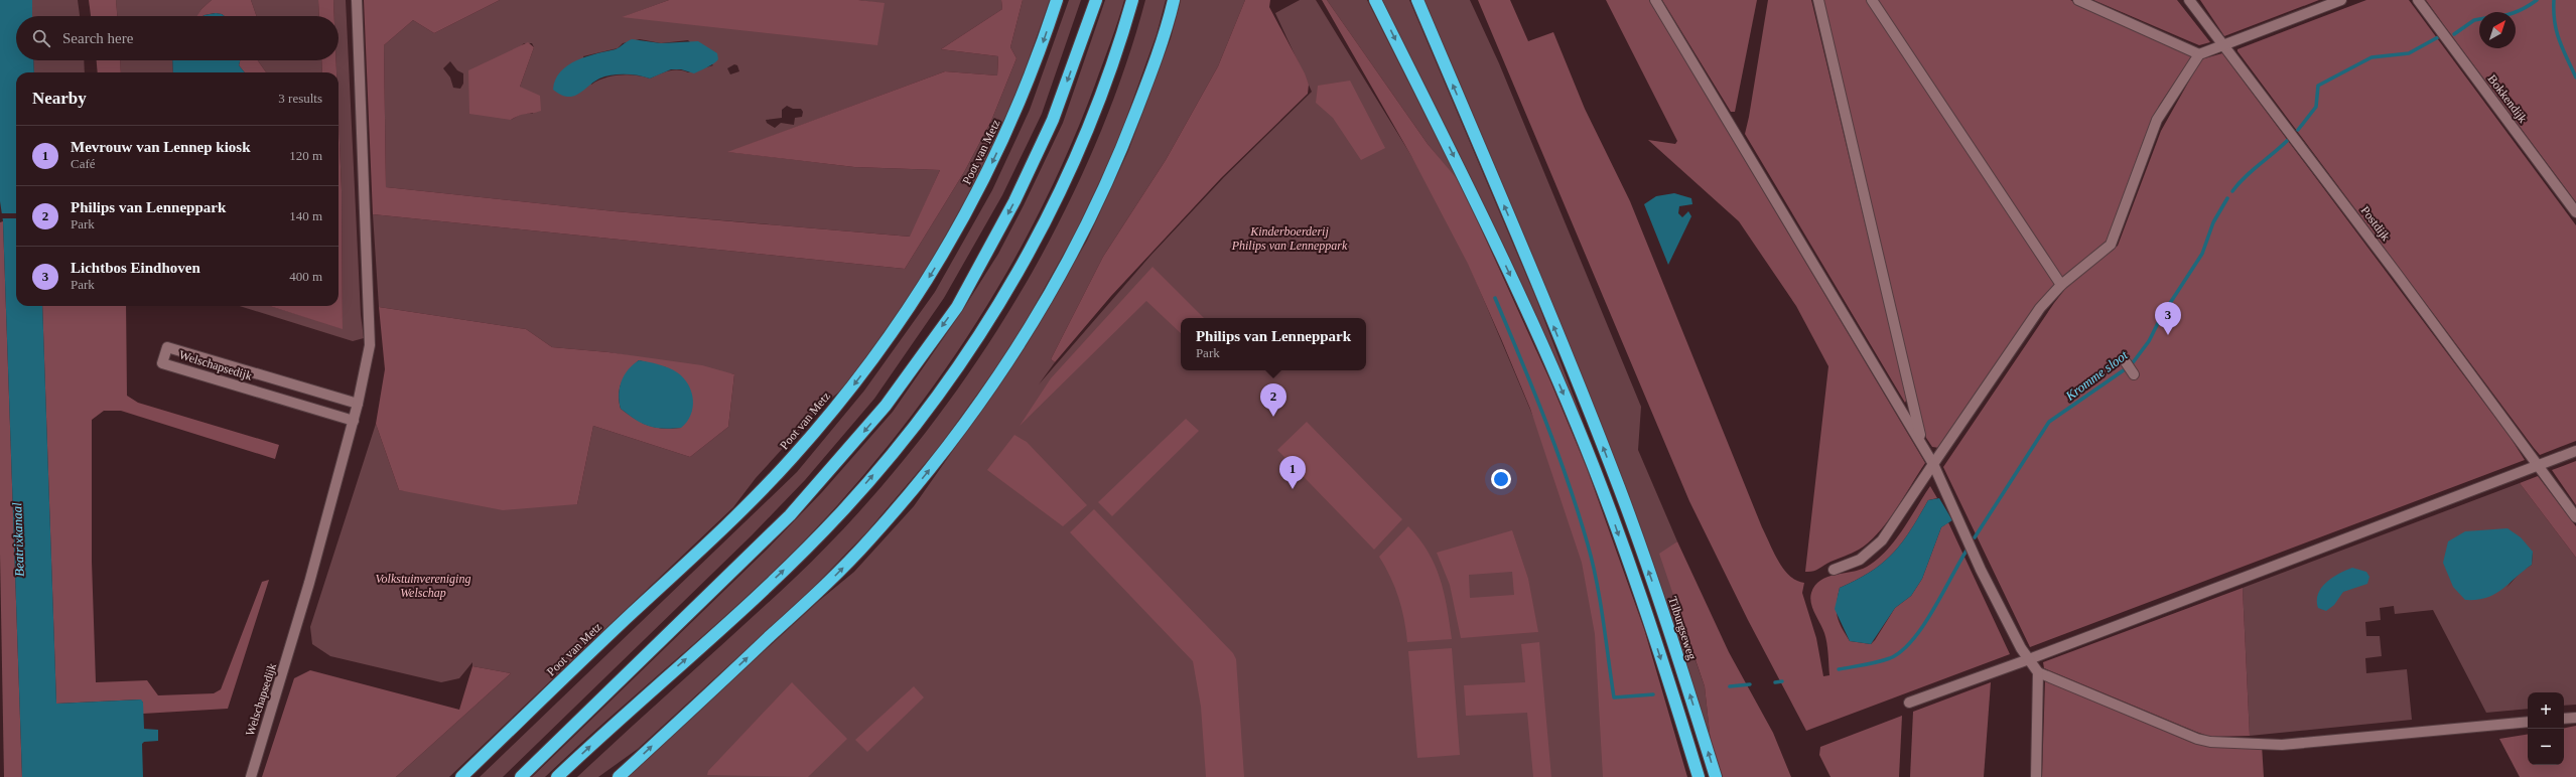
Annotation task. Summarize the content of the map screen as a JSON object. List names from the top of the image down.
{
  "streets": {
    "highway": ["Poot van Metz", "Tilburgseweg"],
    "street": ["Bokkendijk", "Postdijk", "Welschapsedijk"]
  },
  "water": ["Kromme sloot", "Beatrixkanaal"],
  "parks": ["Kinderboerderij Philips van Lenneppark", "Volkstuinvereniging Welschap"],
  "north": "top right",
  "page": {
    "search": "Search here",
    "heading": ["Nearby", "3 results"],
    "list": [
      {
        "mark": "1",
        "name": "Mevrouw van Lennep kiosk",
        "note": "Café",
        "value": "120 m"
      },
      {
        "mark": "2",
        "name": "Philips van Lenneppark",
        "note": "Park",
        "value": "140 m"
      },
      {
        "mark": "3",
        "name": "Lichtbos Eindhoven",
        "note": "Park",
        "value": "400 m"
      }
    ],
    "pins": ["3", "2", "1"],
    "popup": ["Philips van Lenneppark", "Park"],
    "map_buttons": ["+", "−"]
  }
}
